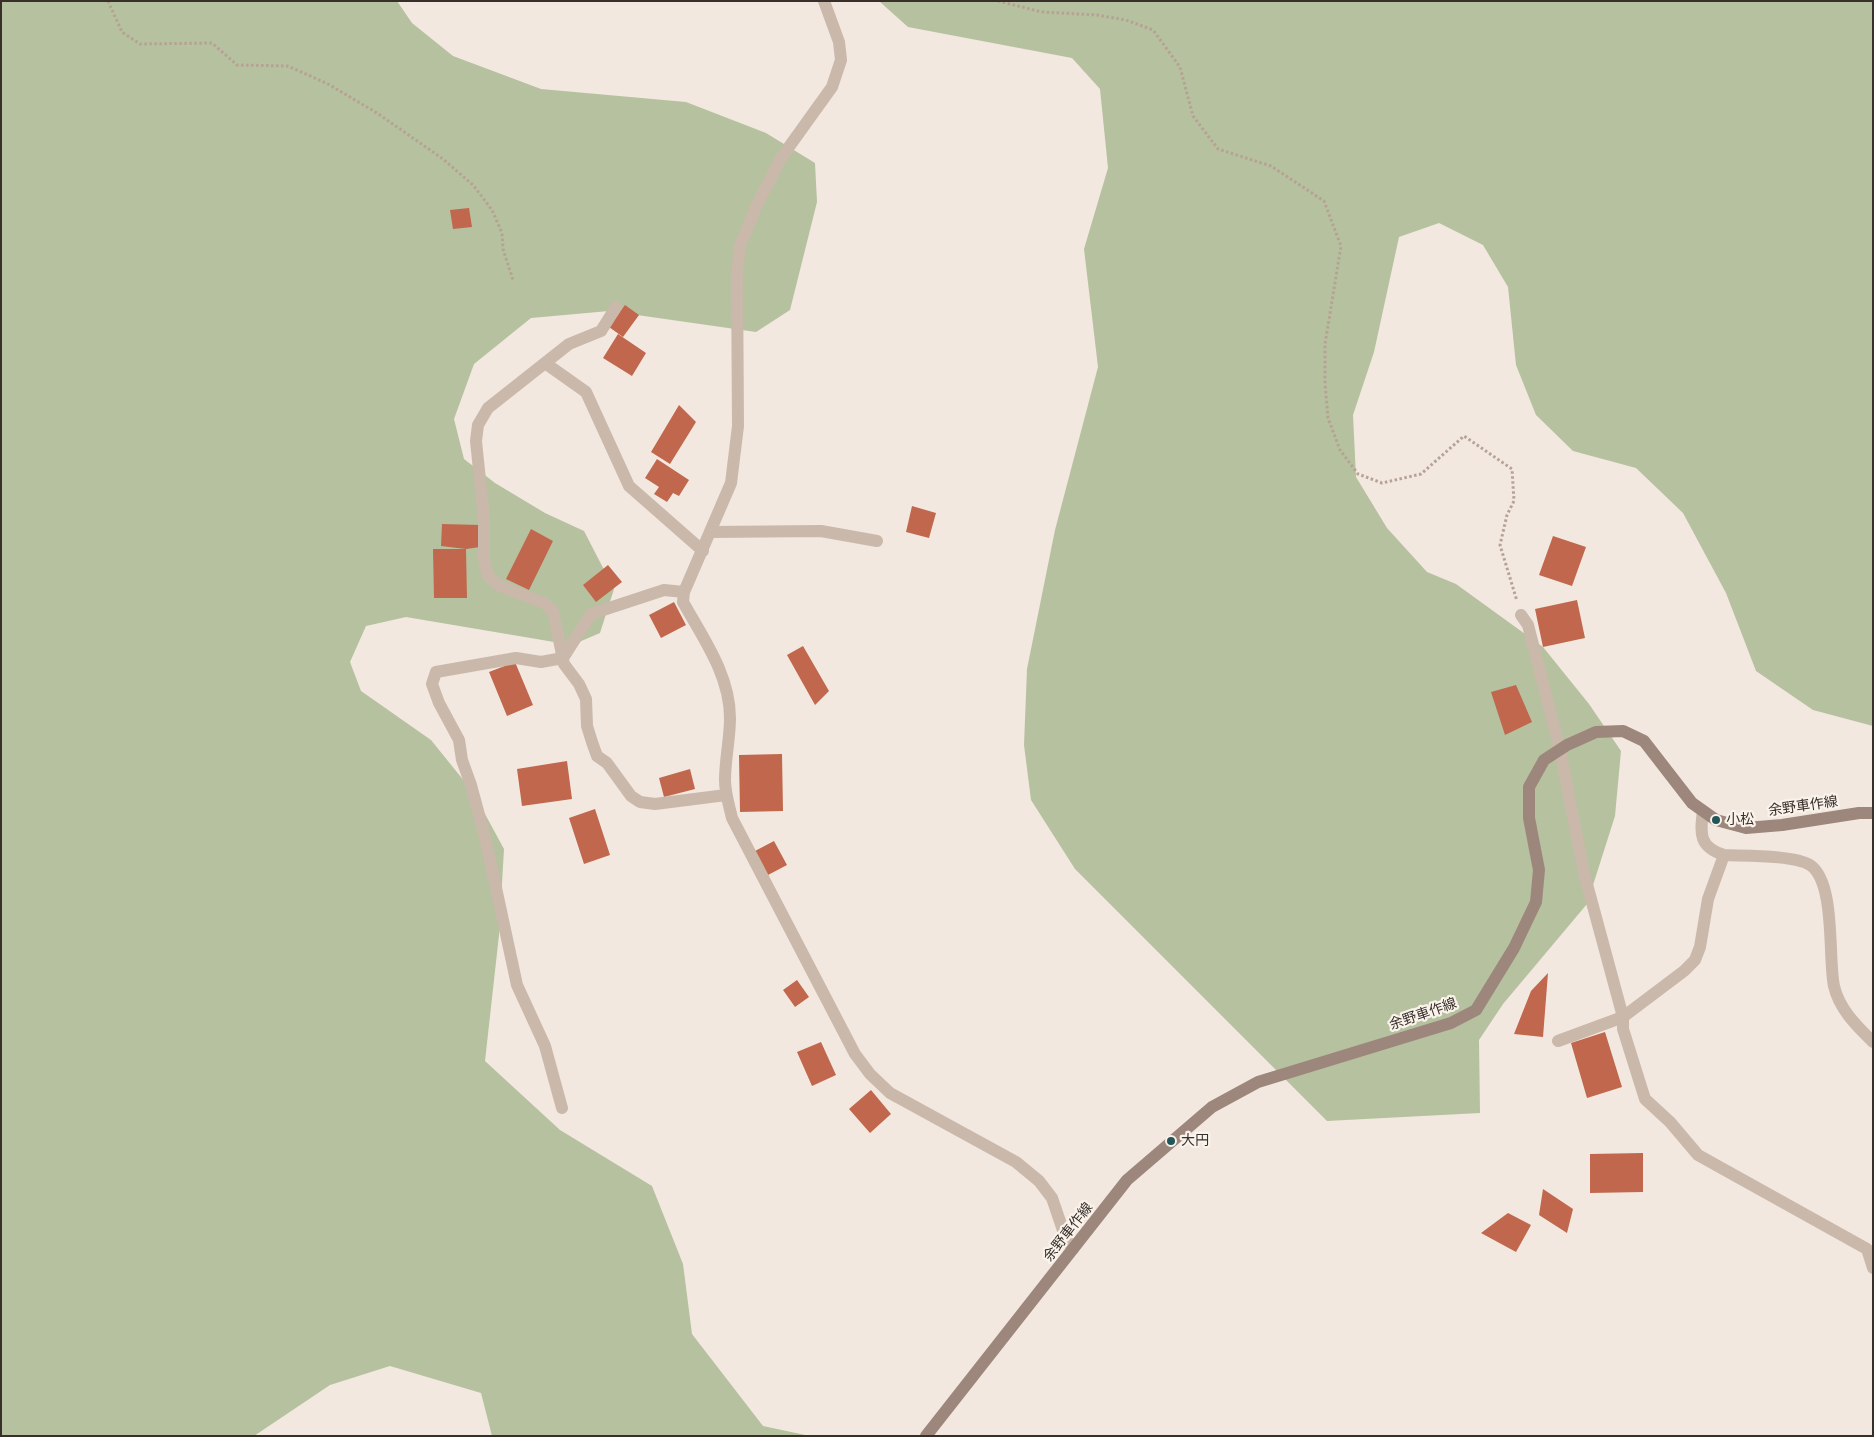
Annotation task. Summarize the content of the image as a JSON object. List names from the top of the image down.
{
  "streets": {
    "main road": ["余野車作線"]
  },
  "places": ["小松", "大円"]
}
